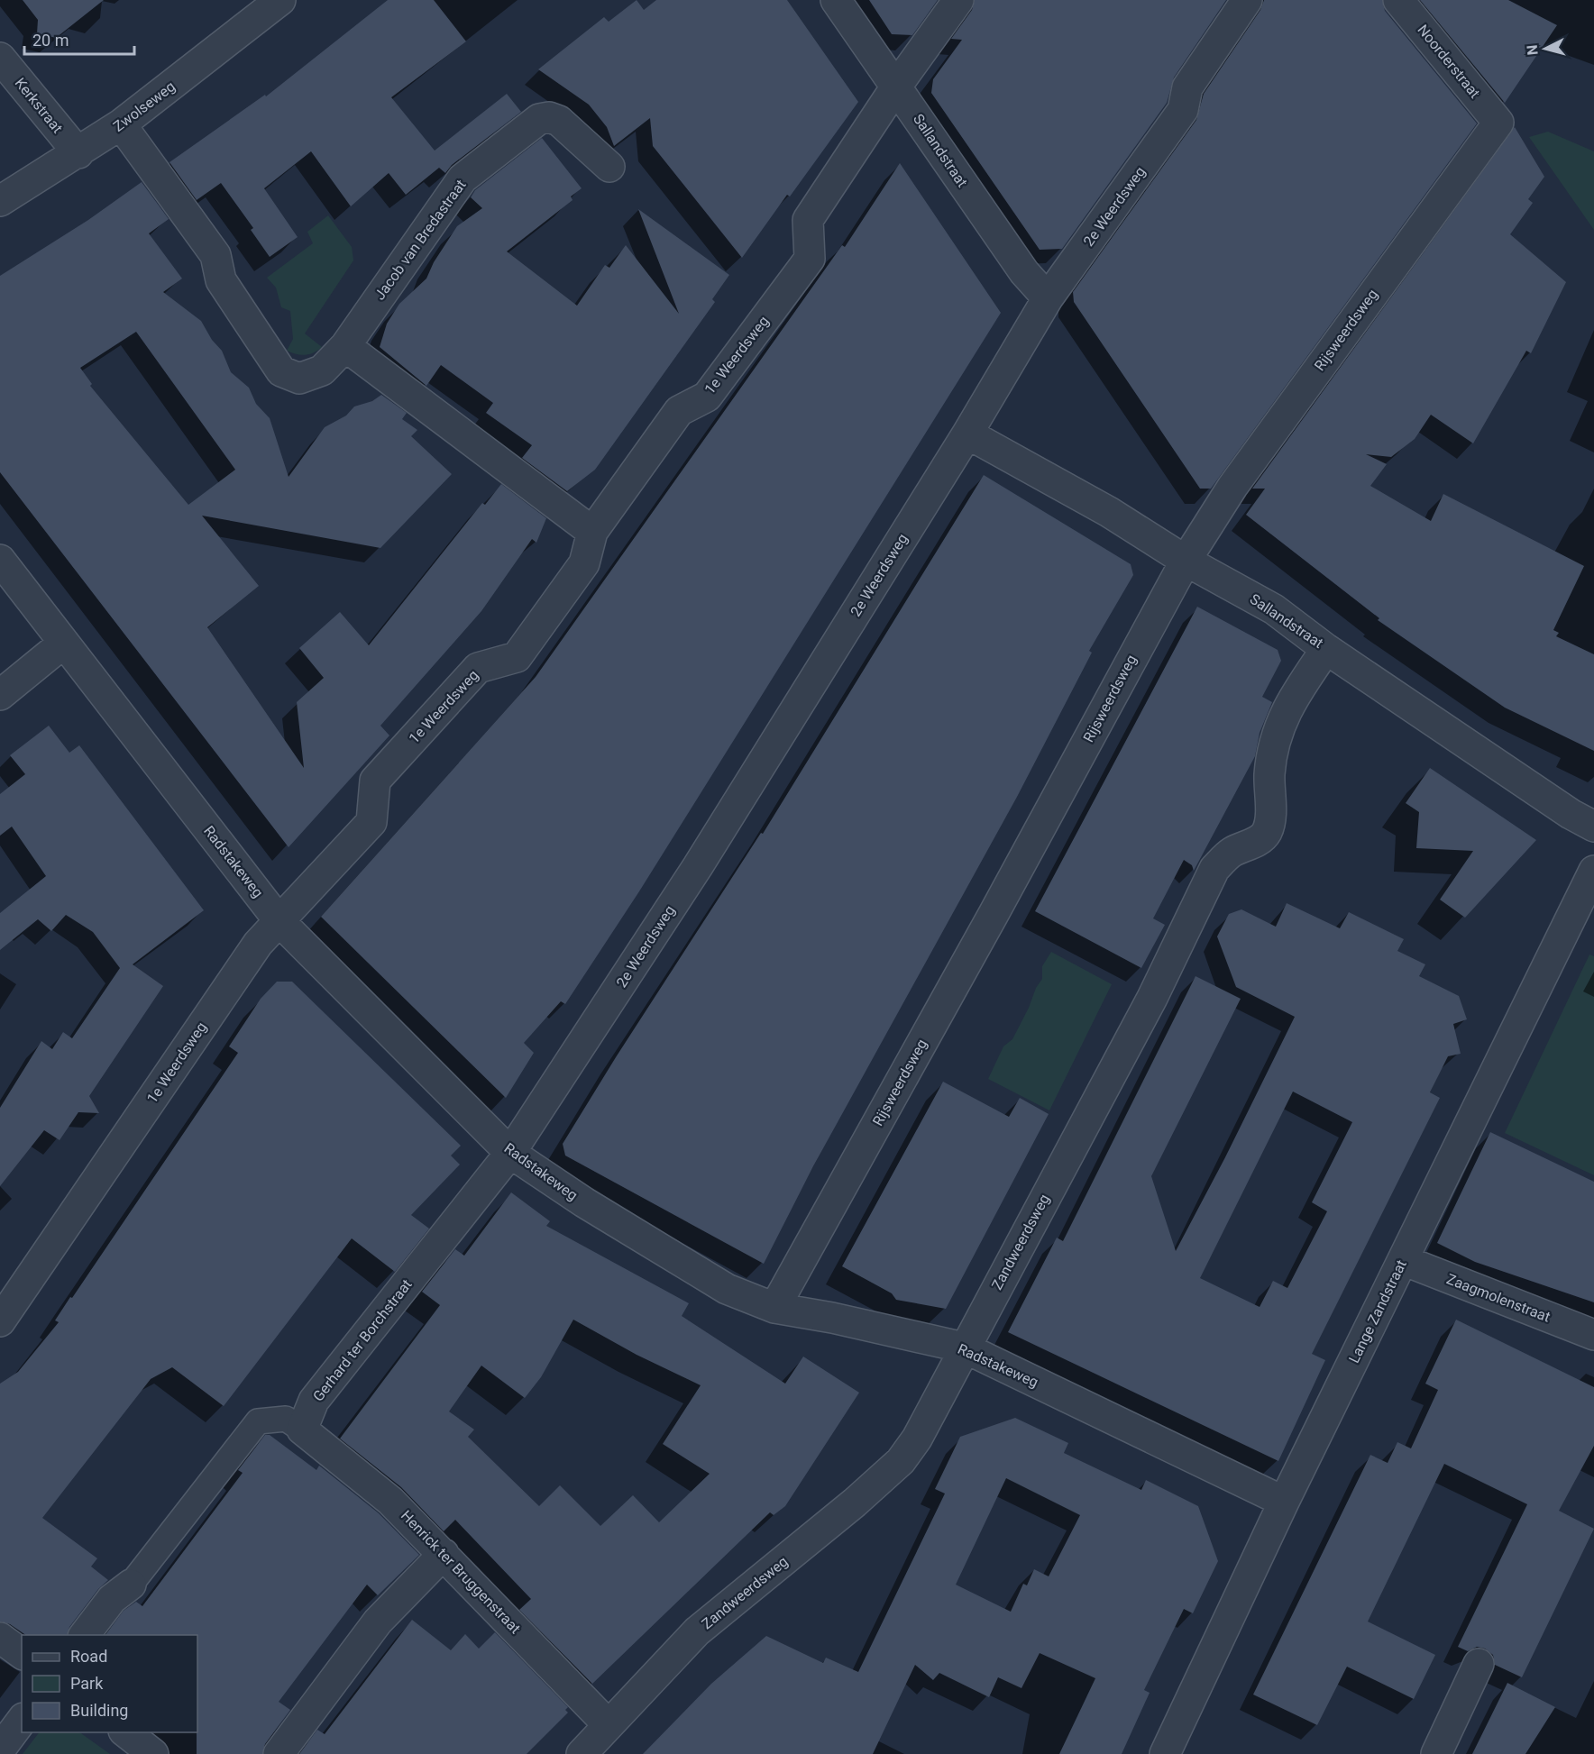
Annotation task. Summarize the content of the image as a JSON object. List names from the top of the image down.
{
  "streets": {
    "street": [
      "Noorderstraat",
      "Kerkstraat",
      "Zwolseweg",
      "Sallandstraat",
      "2e Weerdsweg",
      "Jacob van Bredastraat",
      "Rijsweerdsweg",
      "1e Weerdsweg",
      "Radstakeweg",
      "Zandweerdsweg",
      "Zaagmolenstraat",
      "Lange Zandstraat",
      "Gerhard ter Borchstraat",
      "Henrick ter Bruggenstraat"
    ]
  },
  "crossings": [
    ["Noorderstraat", "Rijsweerdsweg"],
    ["Kerkstraat", "Zwolseweg"],
    ["Zwolseweg", "Jacob van Bredastraat"],
    ["Sallandstraat", "2e Weerdsweg"],
    ["Sallandstraat", "Rijsweerdsweg"],
    ["Sallandstraat", "1e Weerdsweg"],
    ["Sallandstraat", "Zandweerdsweg"],
    ["2e Weerdsweg", "Radstakeweg"],
    ["2e Weerdsweg", "Gerhard ter Borchstraat"],
    ["Rijsweerdsweg", "Radstakeweg"],
    ["1e Weerdsweg", "Radstakeweg"],
    ["Radstakeweg", "Zandweerdsweg"],
    ["Radstakeweg", "Lange Zandstraat"],
    ["Radstakeweg", "Gerhard ter Borchstraat"],
    ["Zandweerdsweg", "Henrick ter Bruggenstraat"],
    ["Zaagmolenstraat", "Lange Zandstraat"],
    ["Gerhard ter Borchstraat", "Henrick ter Bruggenstraat"]
  ],
  "legend": ["Road", "Park", "Building"],
  "scale_bar": "20 m",
  "north": "left"
}
